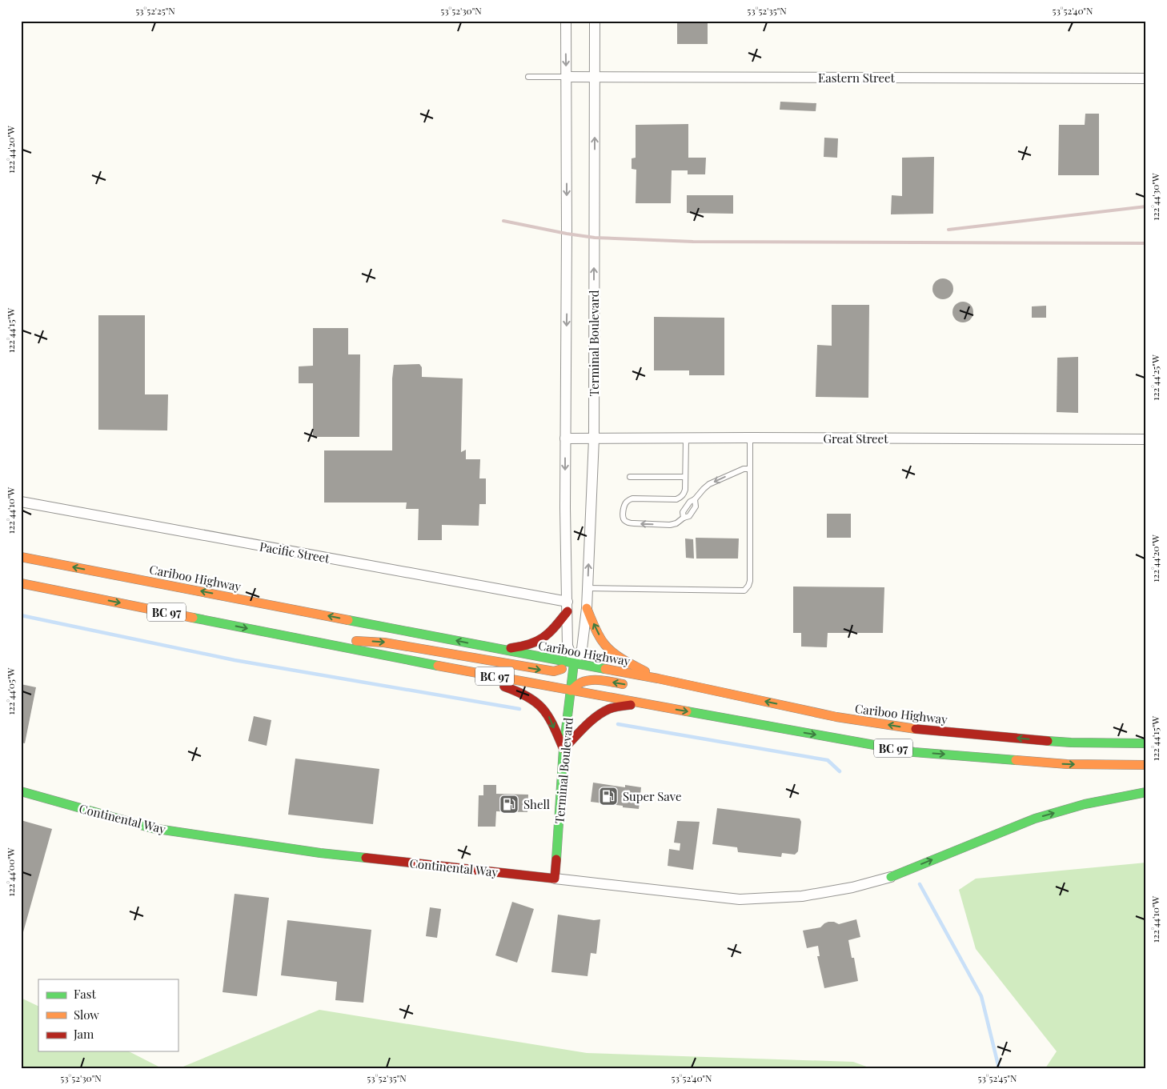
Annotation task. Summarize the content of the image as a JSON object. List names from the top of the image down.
{
  "streets": {
    "main road": [
      "Terminal Boulevard",
      "Cariboo Highway",
      "BC 97",
      "Continental Way"
    ],
    "street": ["Eastern Street", "Great Street", "Pacific Street"]
  },
  "crossings": [
    ["Eastern Street", "Terminal Boulevard"],
    ["Terminal Boulevard", "Great Street"],
    ["Terminal Boulevard", "Pacific Street"],
    ["Terminal Boulevard", "Cariboo Highway"],
    ["Terminal Boulevard", "BC 97"],
    ["Terminal Boulevard", "Continental Way"]
  ],
  "places": {
    "fuel station": ["Super Save", "Shell"]
  },
  "legend": ["Fast", "Slow", "Jam"],
  "coordinates": [
    "53°52'25\"N",
    "53°52'30\"N",
    "53°52'35\"N",
    "53°52'40\"N",
    "122°44'20\"W",
    "122°44'30\"W",
    "122°44'15\"W",
    "122°44'25\"W",
    "122°44'10\"W",
    "122°44'05\"W",
    "122°44'00\"W",
    "53°52'45\"N"
  ]
}
